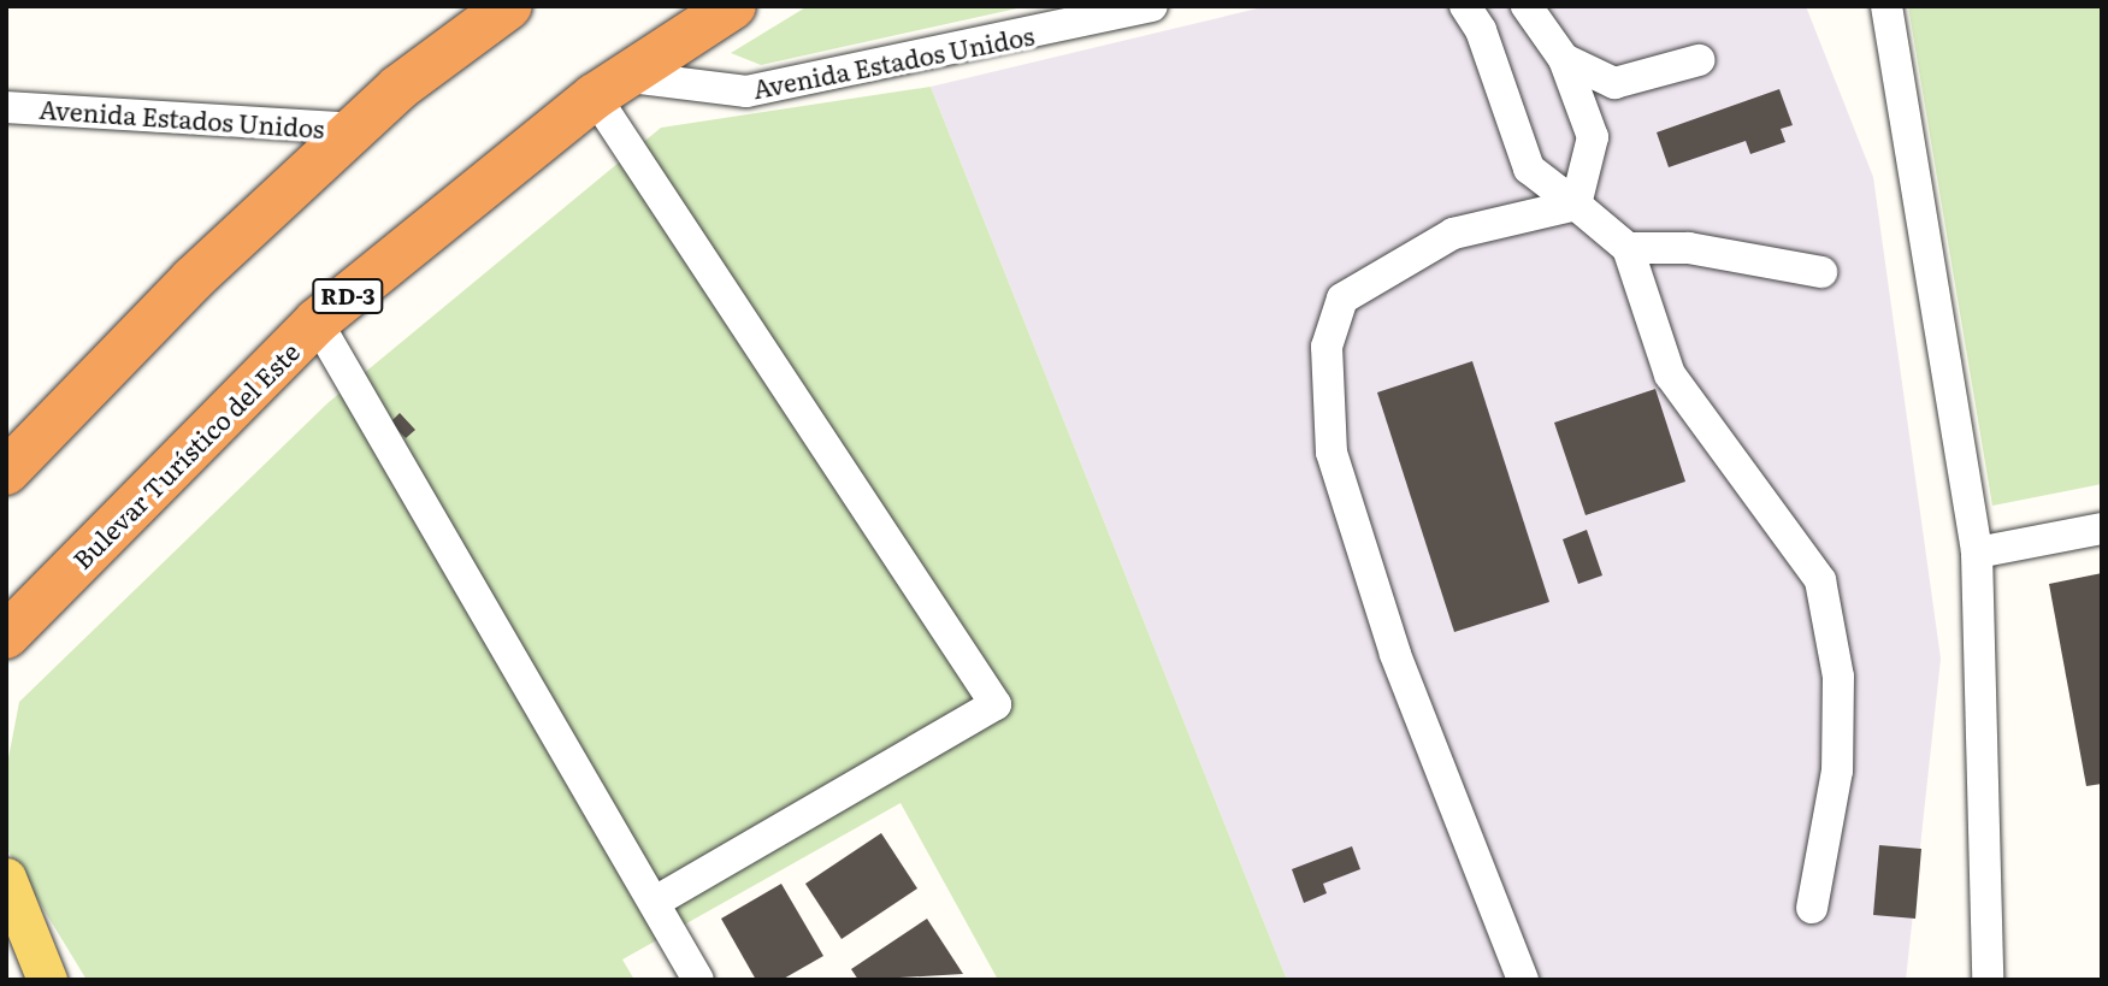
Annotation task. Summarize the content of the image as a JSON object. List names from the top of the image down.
{
  "streets": {
    "highway": ["RD-3", "Bulevar Turístico del Este"],
    "street": ["Avenida Estados Unidos"]
  },
  "crossings": [
    ["Avenida Estados Unidos", "Bulevar Turístico del Este"]
  ]
}
